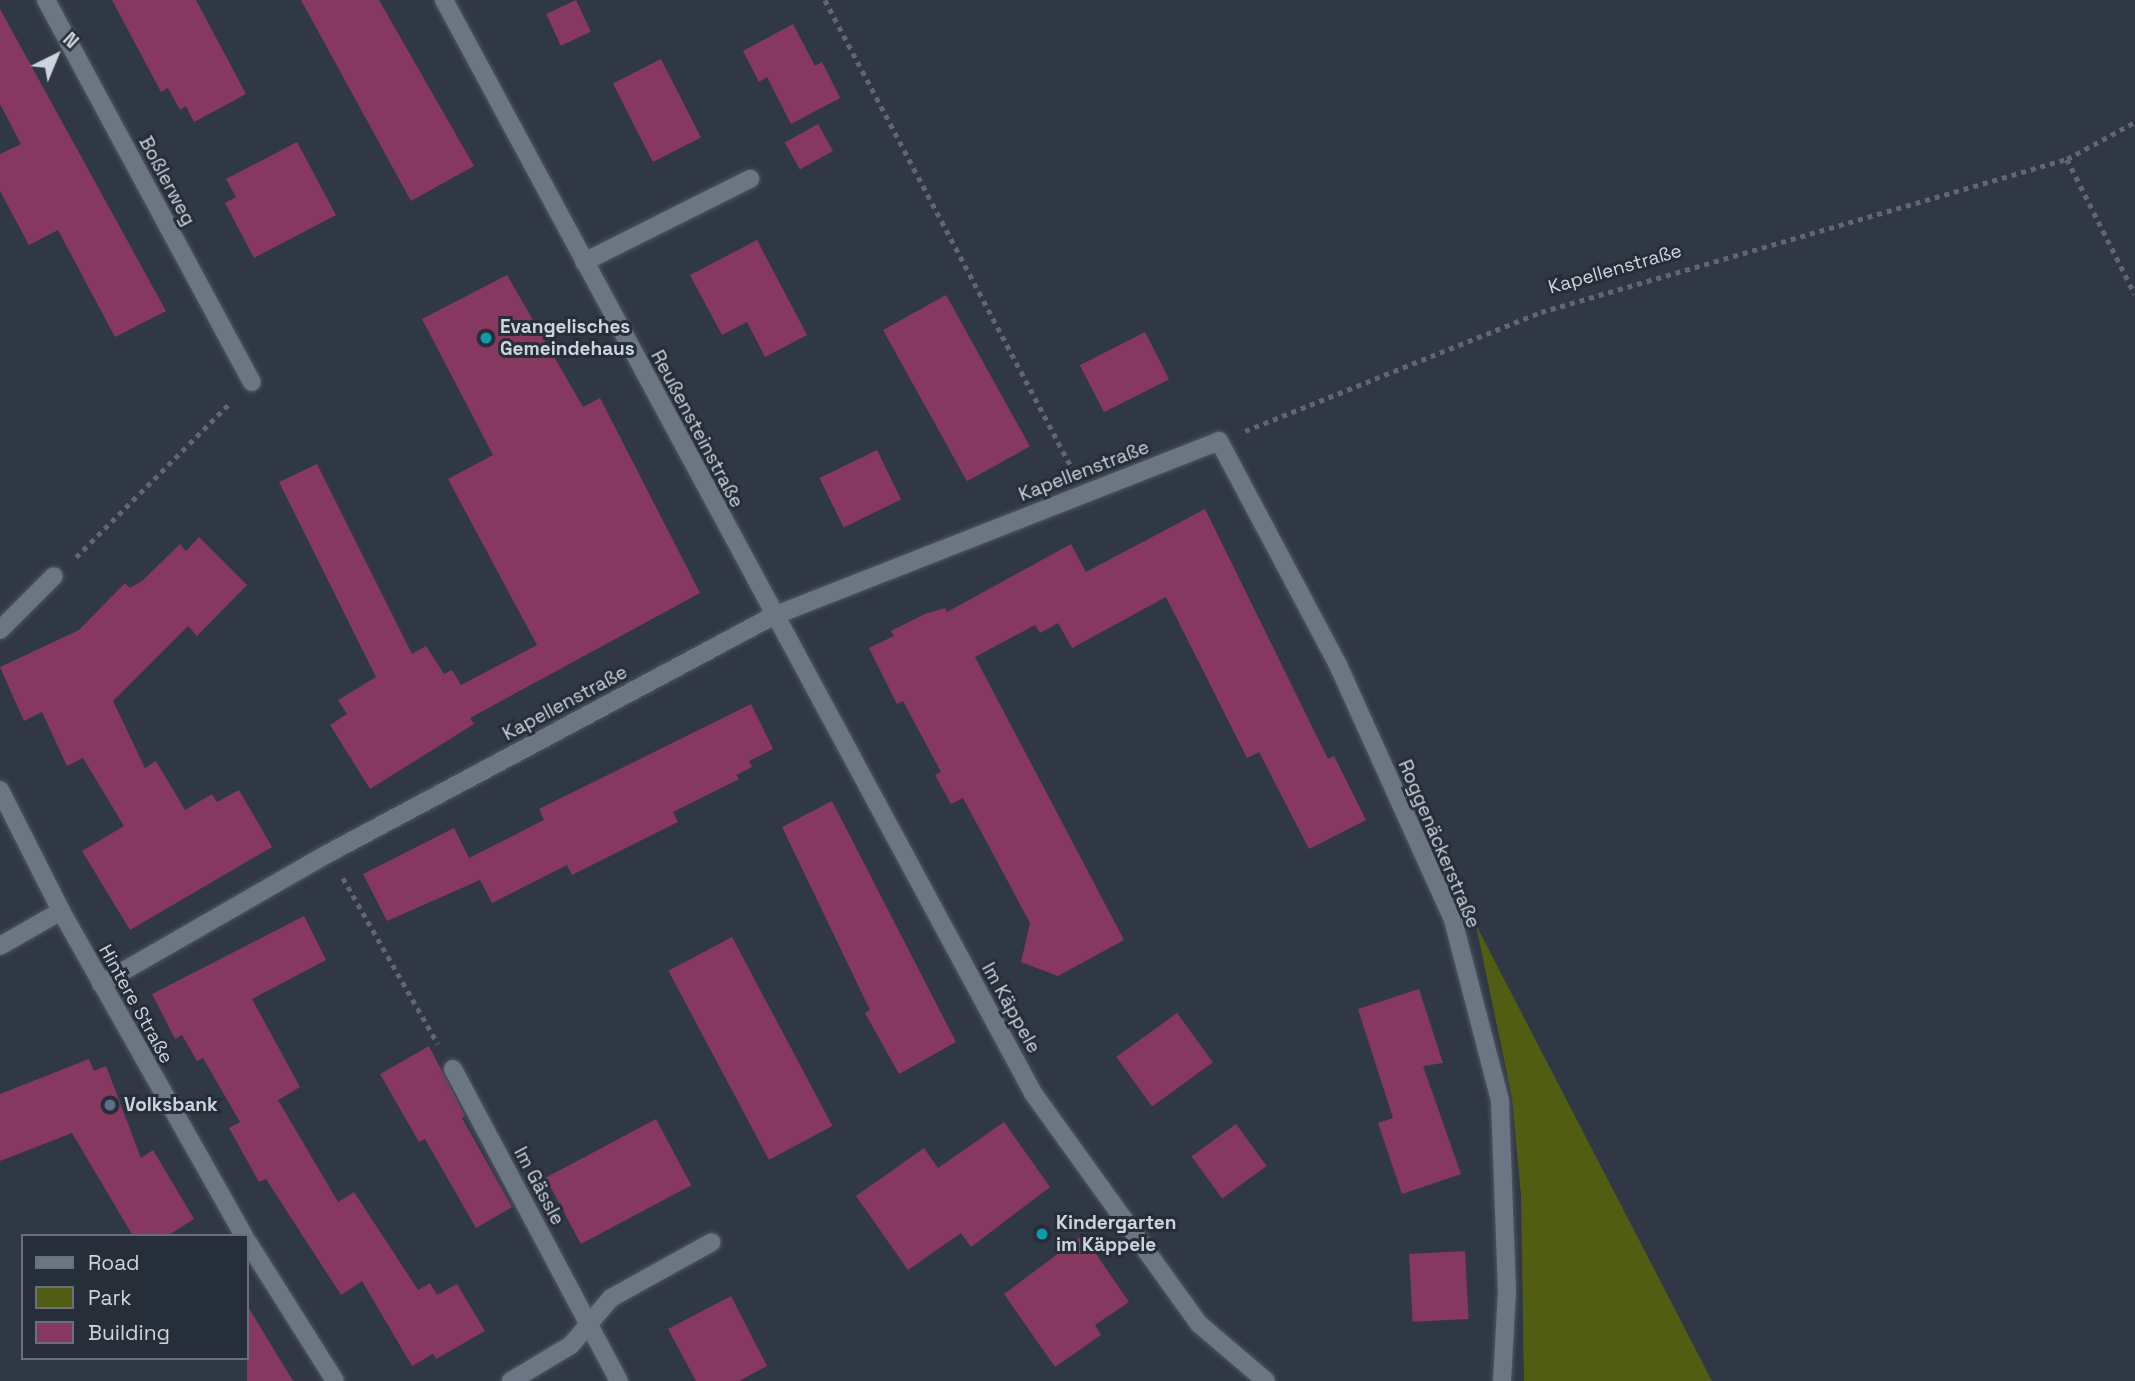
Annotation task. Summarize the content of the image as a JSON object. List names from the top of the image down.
{
  "streets": {
    "street": [
      "Boßlerweg",
      "Kapellenstraße",
      "Reußensteinstraße",
      "Roggenäckerstraße",
      "Hintere Straße",
      "Im Käppele",
      "Im Gässle"
    ]
  },
  "crossings": [
    ["Kapellenstraße", "Reußensteinstraße"],
    ["Kapellenstraße", "Roggenäckerstraße"],
    ["Kapellenstraße", "Hintere Straße"],
    ["Kapellenstraße", "Im Käppele"],
    ["Reußensteinstraße", "Im Käppele"]
  ],
  "places": ["Evangelisches Gemeindehaus", "Volksbank", "Kindergarten im Käppele"],
  "legend": ["Road", "Park", "Building"],
  "north": "top right"
}
